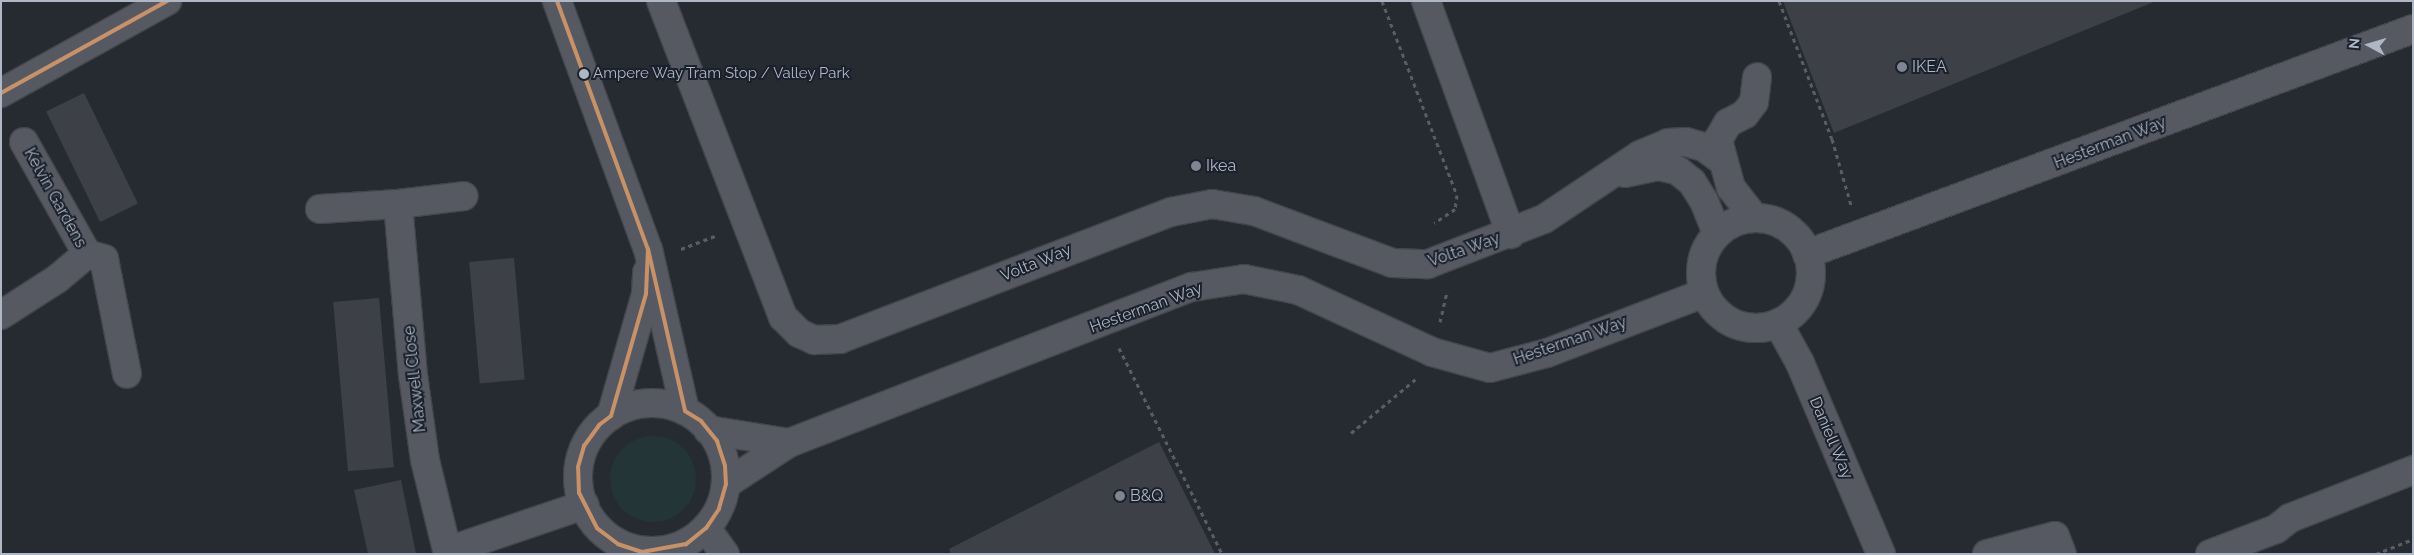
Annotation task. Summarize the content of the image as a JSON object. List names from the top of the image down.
{
  "streets": {
    "street": [
      "Hesterman Way",
      "Kelvin Gardens",
      "Volta Way",
      "Maxwell Close",
      "Daniell Way"
    ]
  },
  "crossings": [
    ["Hesterman Way", "Volta Way"],
    ["Hesterman Way", "Maxwell Close"],
    ["Hesterman Way", "Daniell Way"],
    ["Volta Way", "Daniell Way"]
  ],
  "places": [
    "IKEA",
    "Ampere Way Tram Stop / Valley Park",
    "Ikea",
    "B&Q"
  ],
  "north": "left"
}
